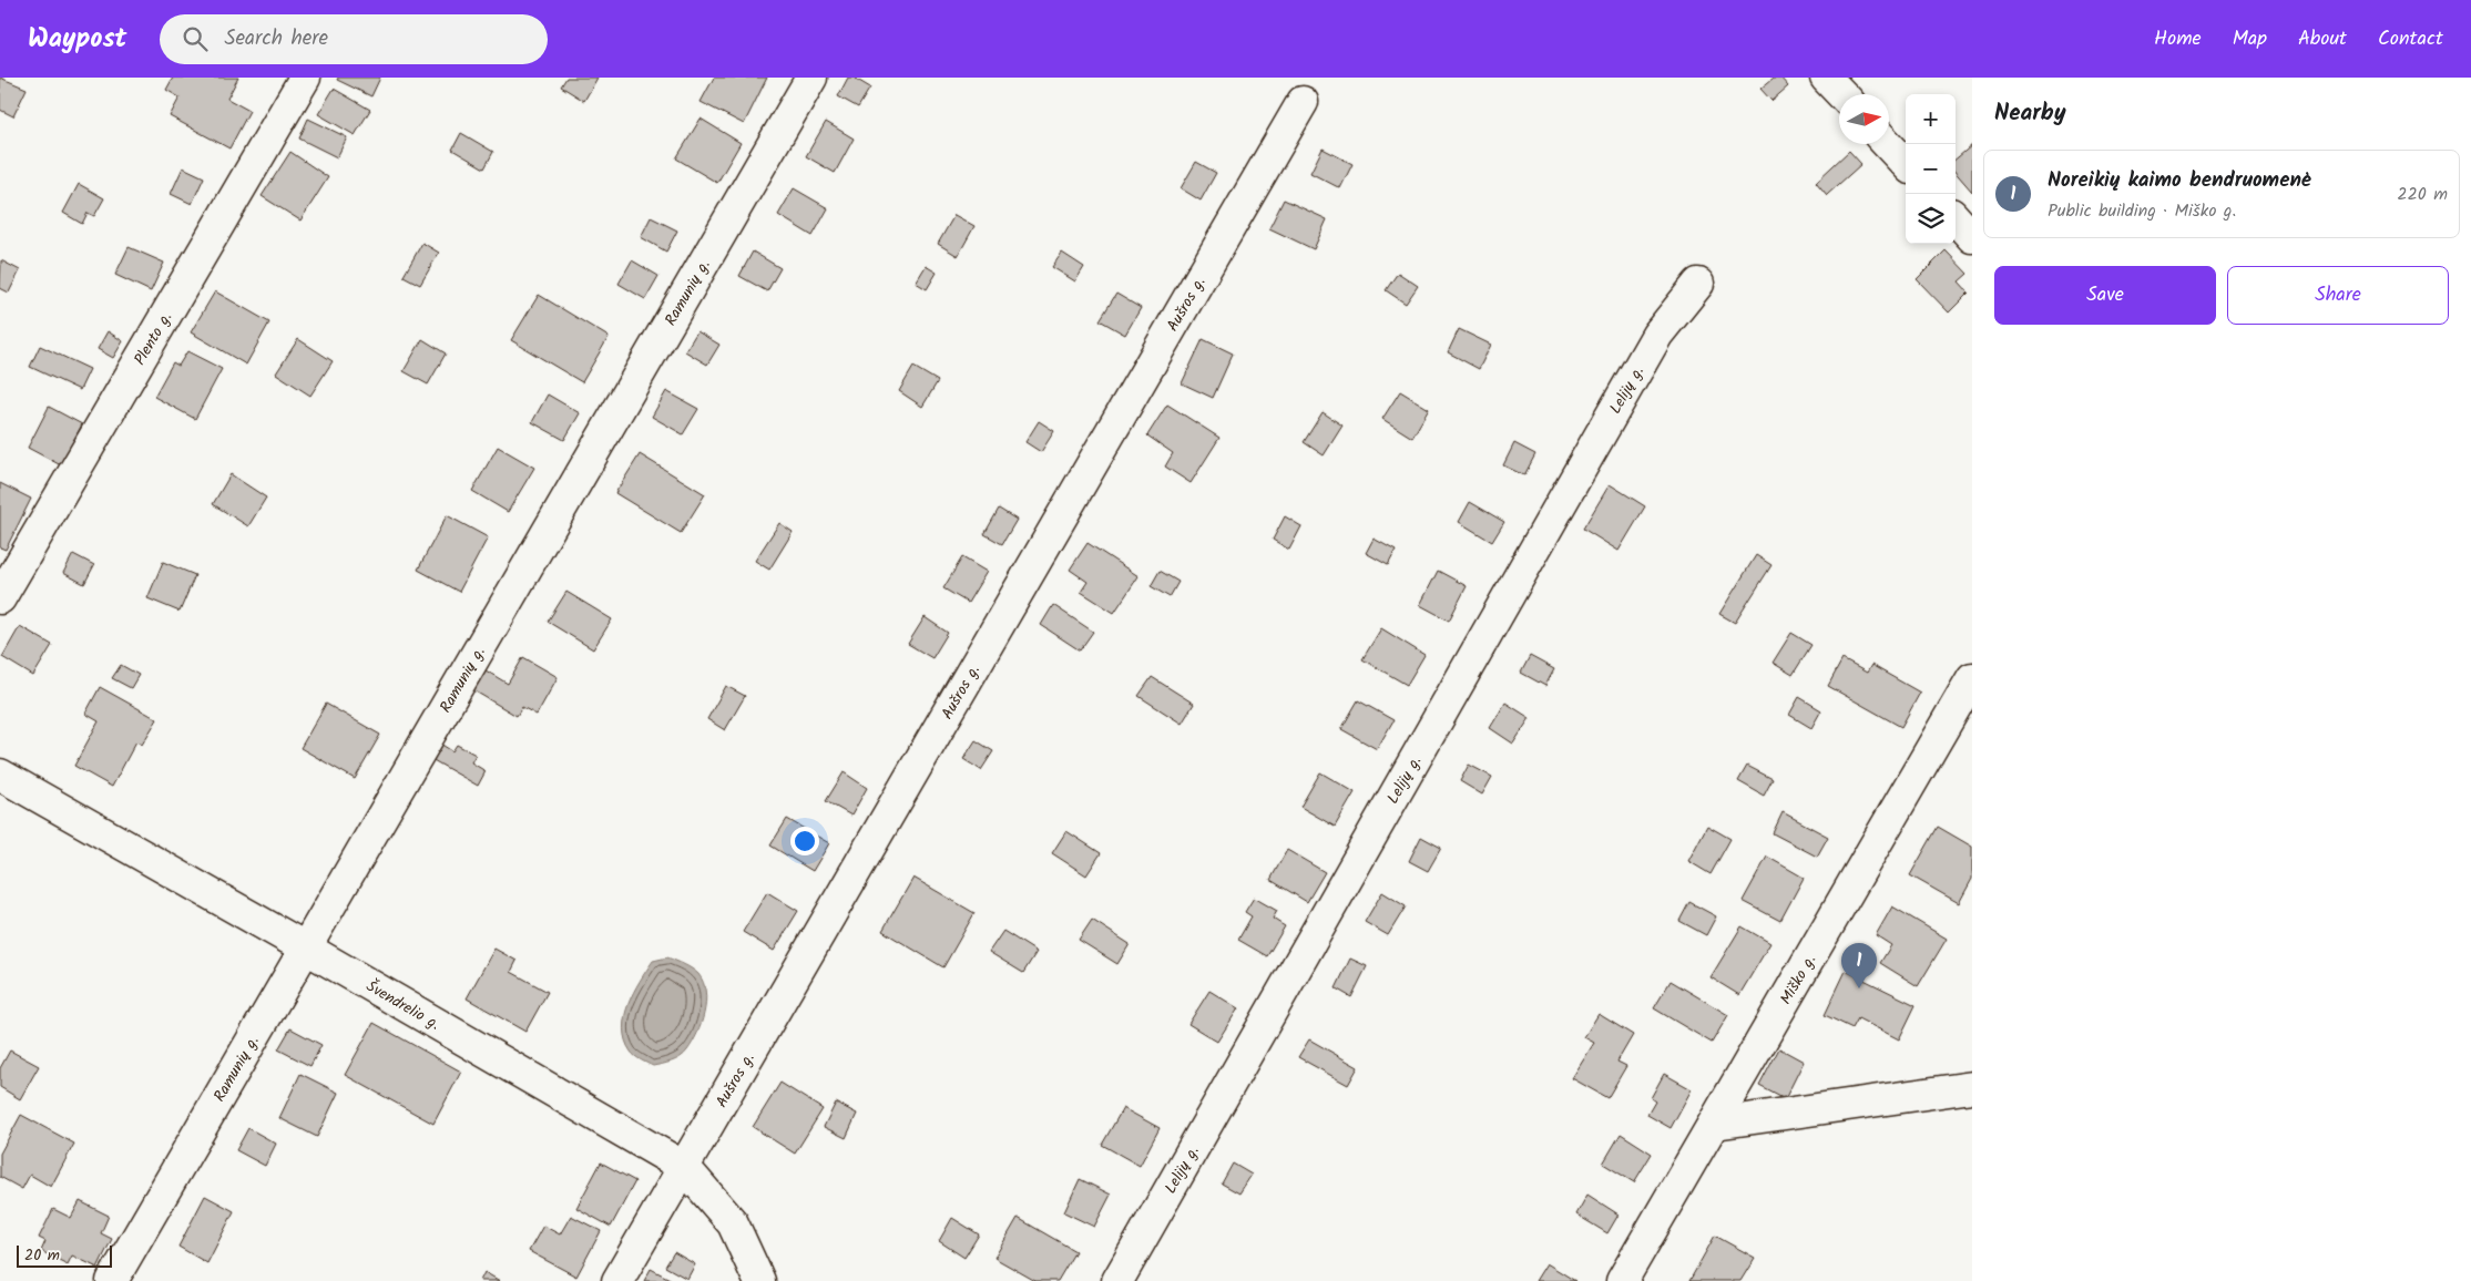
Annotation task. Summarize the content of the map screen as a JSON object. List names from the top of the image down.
{
  "streets": {
    "street": [
      "Ramunių g.",
      "Aušros g.",
      "Plento g.",
      "Lelijų g.",
      "Miško g.",
      "Švendrelio g."
    ]
  },
  "crossings": [
    ["Ramunių g.", "Švendrelio g."],
    ["Aušros g.", "Švendrelio g."]
  ],
  "scale_bar": "20 m",
  "north": "right",
  "page": {
    "header": "Waypost",
    "search": "Search here",
    "nav": [
      "Home",
      "Map",
      "About",
      "Contact"
    ],
    "heading": "Nearby",
    "map_buttons": ["+", "−"],
    "list": [
      {
        "mark": "1",
        "name": "Noreikių kaimo bendruomenė",
        "note": "Public building · Miško g.",
        "value": "220 m"
      }
    ],
    "buttons": ["Save", "Share"],
    "pins": "1",
    "scale": "20 m"
  }
}
